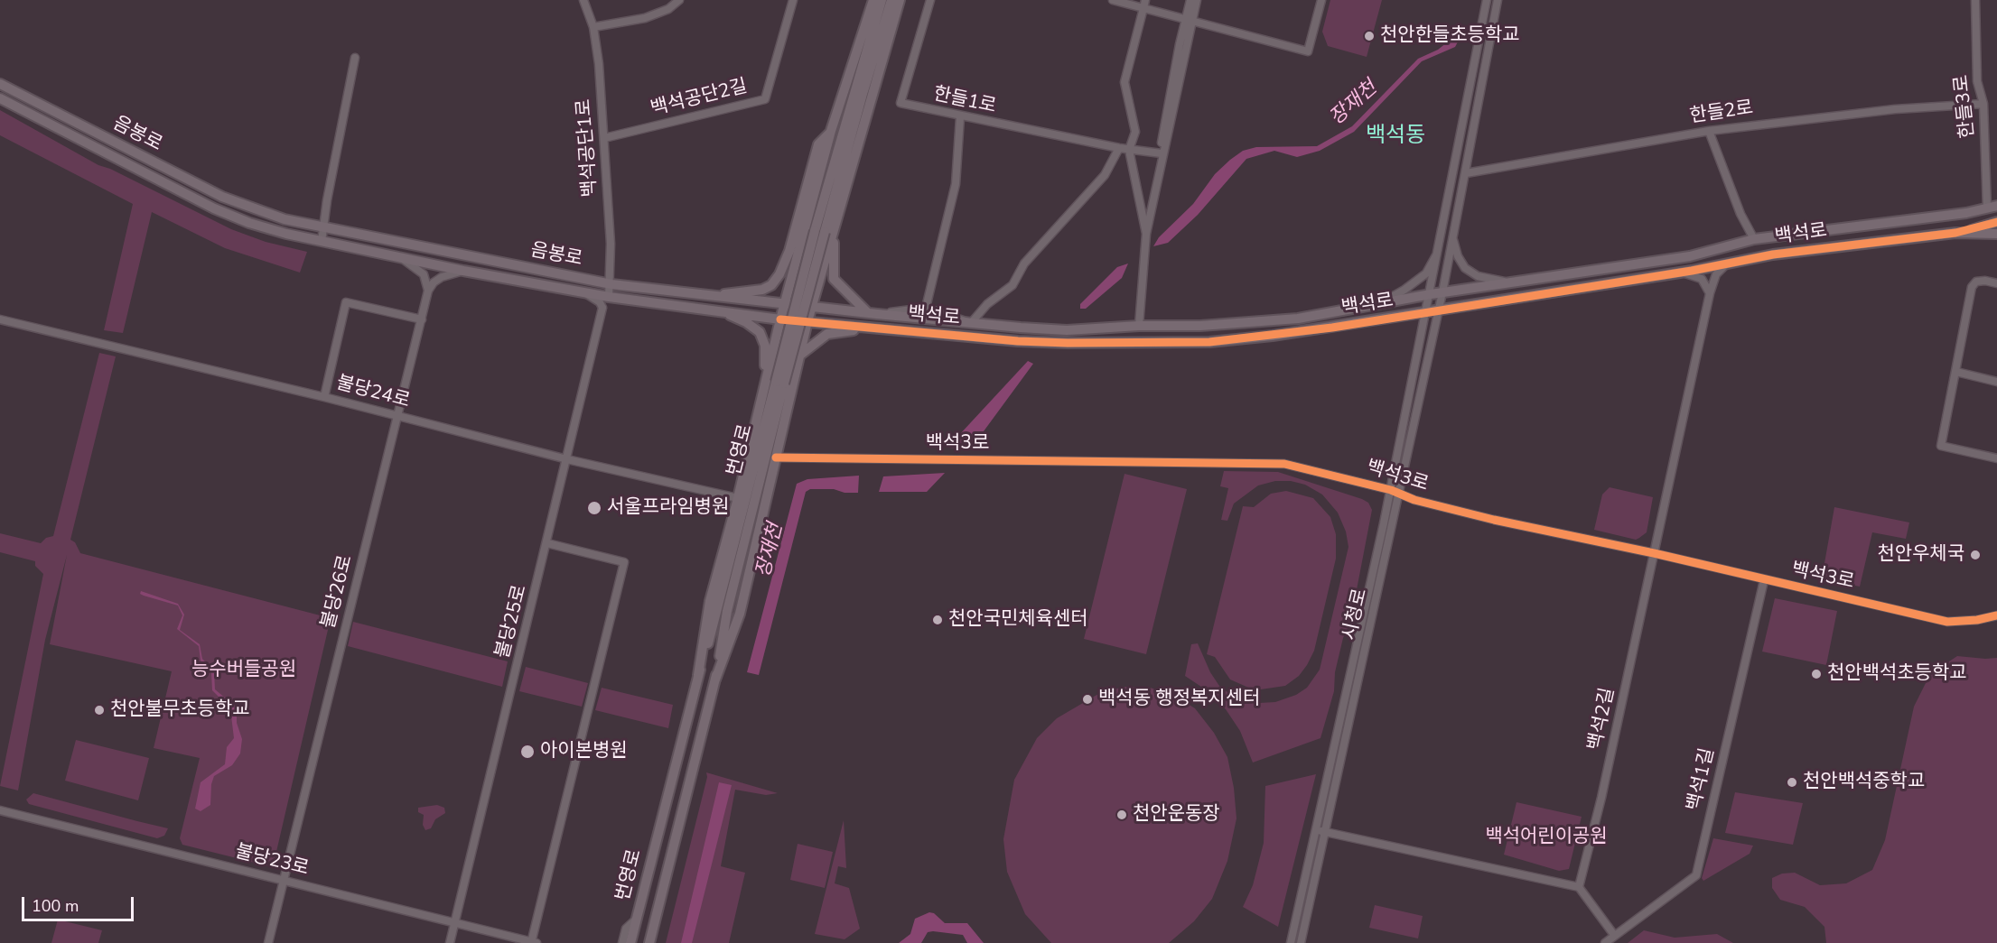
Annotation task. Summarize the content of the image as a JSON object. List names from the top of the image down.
{
  "streets": {
    "main road": ["음봉로", "백석로", "번영로"],
    "street": [
      "백석공단2길",
      "한들1로",
      "한들3로",
      "한들2로",
      "백석공단1로",
      "불당24로",
      "백석3로",
      "불당26로",
      "시청로",
      "불당25로",
      "백석2길",
      "백석1길",
      "불당23로"
    ]
  },
  "crossings": [
    ["백석공단2길", "백석공단1로"],
    ["한들1로", "백석로"],
    ["한들3로", "한들2로"],
    ["한들3로", "백석로"],
    ["음봉로", "백석공단1로"],
    ["음봉로", "백석로"],
    ["백석로", "시청로"],
    ["백석로", "백석2길"],
    ["불당24로", "불당26로"],
    ["불당24로", "불당25로"],
    ["백석3로", "시청로"],
    ["백석3로", "백석2길"],
    ["백석3로", "백석1길"],
    ["불당26로", "불당23로"],
    ["불당25로", "불당23로"]
  ],
  "districts": ["백석동"],
  "water": ["장재천"],
  "parks": ["능수버들공원", "백석어린이공원"],
  "places": [
    "천안한들초등학교",
    "서울프라임병원",
    "천안우체국",
    "천안국민체육센터",
    "천안백석초등학교",
    "백석동 행정복지센터",
    "천안불무초등학교",
    "아이본병원",
    "천안백석중학교",
    "천안운동장"
  ],
  "scale_bar": "100 m"
}
